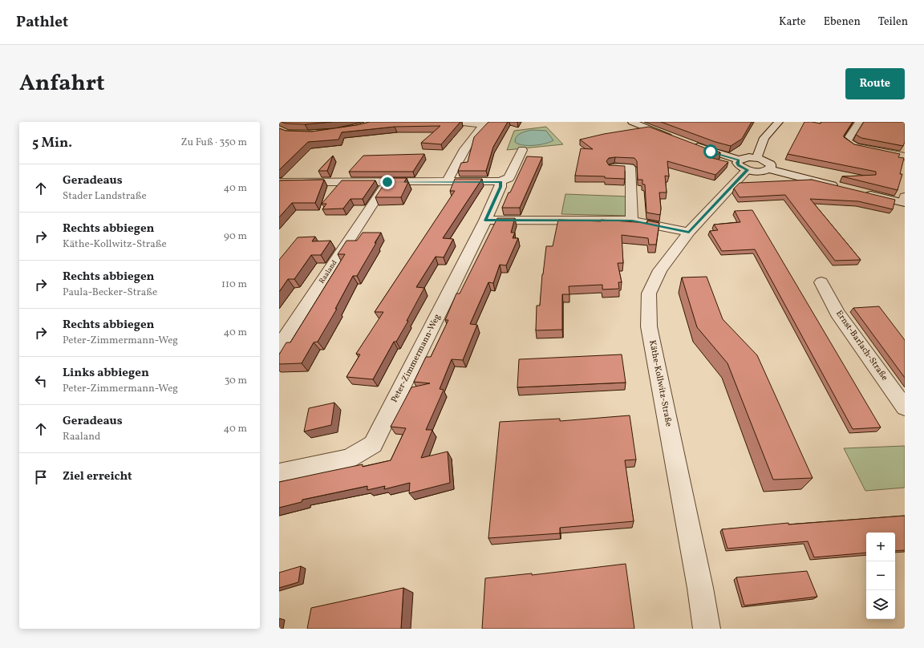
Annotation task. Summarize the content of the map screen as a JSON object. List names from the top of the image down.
{
  "streets": {
    "street": [
      "Raaland",
      "Ernst-Barlach-Straße",
      "Peter-Zimmermann-Weg",
      "Käthe-Kollwitz-Straße"
    ]
  },
  "page": {
    "header": "Pathlet",
    "nav": ["Karte", "Ebenen", "Teilen"],
    "title": "Anfahrt",
    "buttons": "Route",
    "heading": ["5 Min.", "Zu Fuß · 350 m"],
    "list": [
      ["Geradeaus", "Stader Landstraße", "40 m"],
      ["Rechts abbiegen", "Käthe-Kollwitz-Straße", "90 m"],
      ["Rechts abbiegen", "Paula-Becker-Straße", "110 m"],
      ["Rechts abbiegen", "Peter-Zimmermann-Weg", "40 m"],
      ["Links abbiegen", "Peter-Zimmermann-Weg", "30 m"],
      ["Geradeaus", "Raaland", "40 m"],
      "Ziel erreicht"
    ],
    "map_buttons": ["+", "−"]
  }
}
